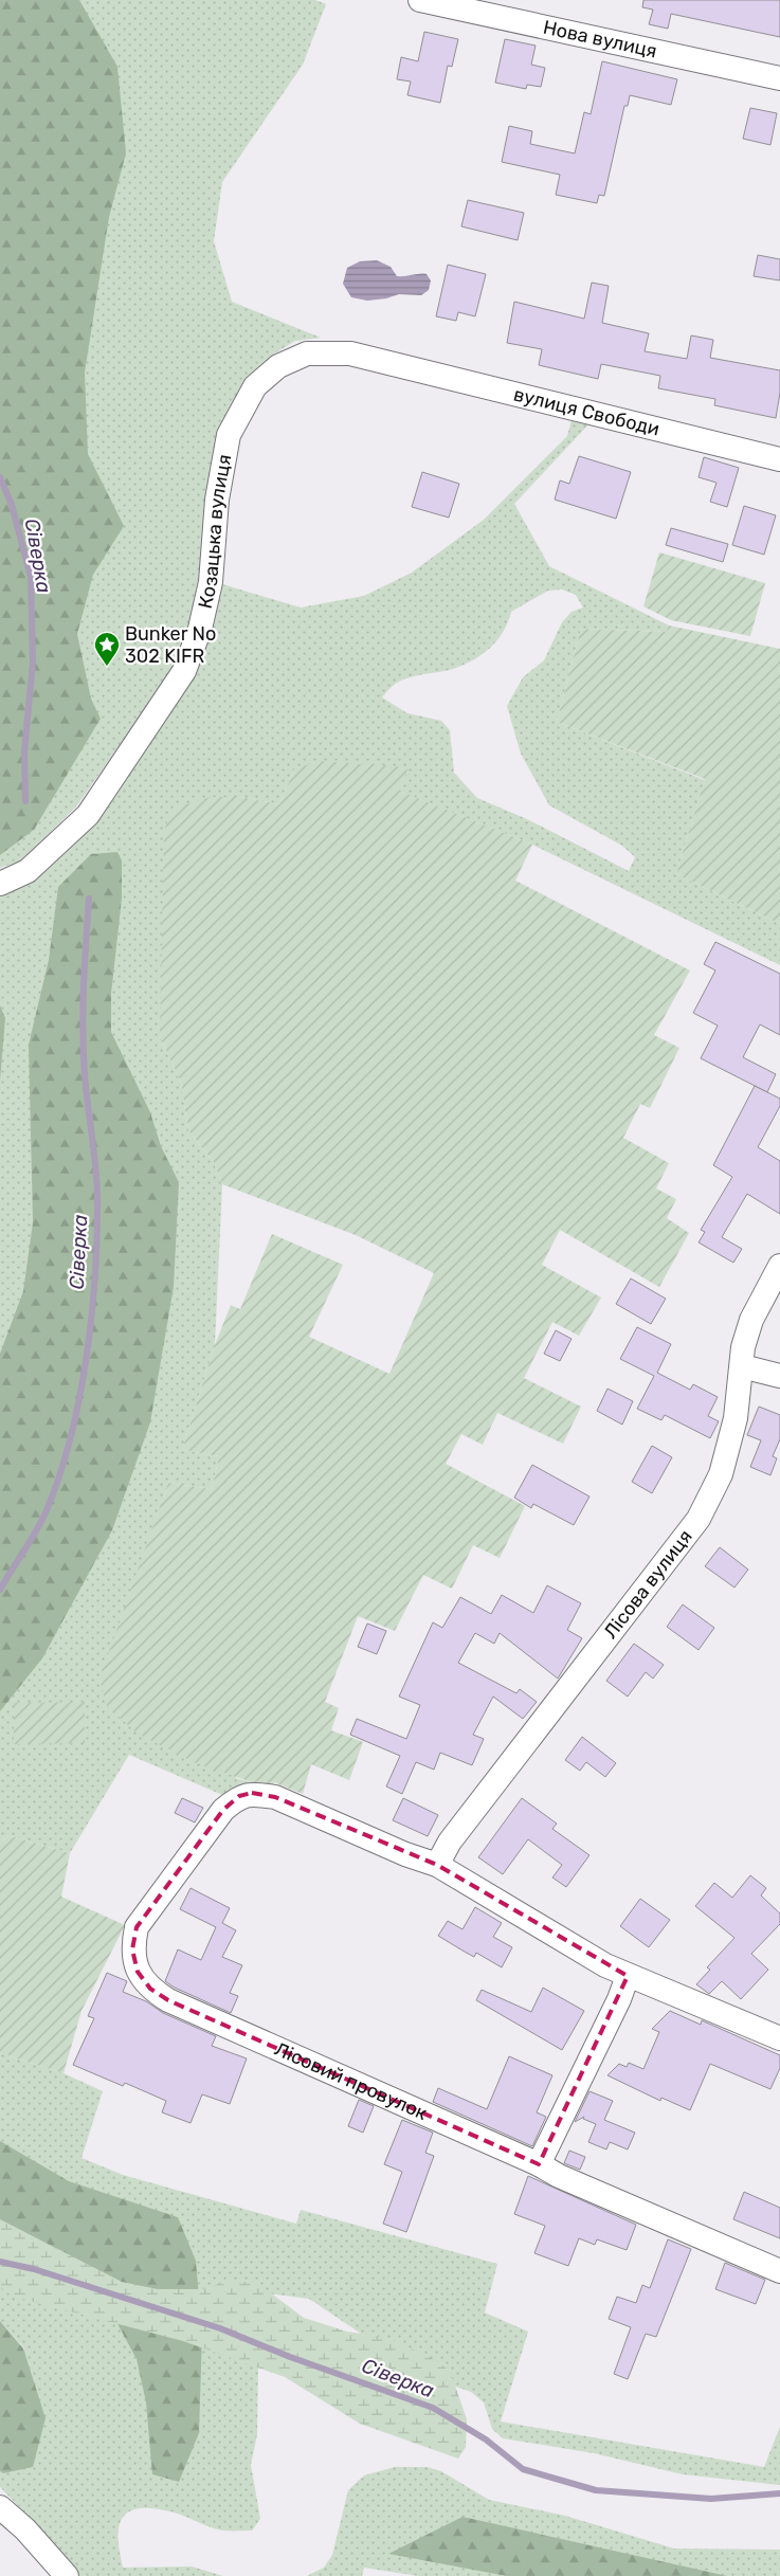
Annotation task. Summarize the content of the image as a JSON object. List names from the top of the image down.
{
  "streets": {
    "street": [
      "Нова вулиця",
      "вулиця Свободи",
      "Козацька вулиця",
      "Лісова вулиця",
      "Лісовий провулок"
    ]
  },
  "crossings": [
    ["вулиця Свободи", "Козацька вулиця"],
    ["Лісова вулиця", "Лісовий провулок"]
  ],
  "water": ["Сіверка"],
  "places": {
    "place": ["Bunker No 302 KIFR"]
  }
}
